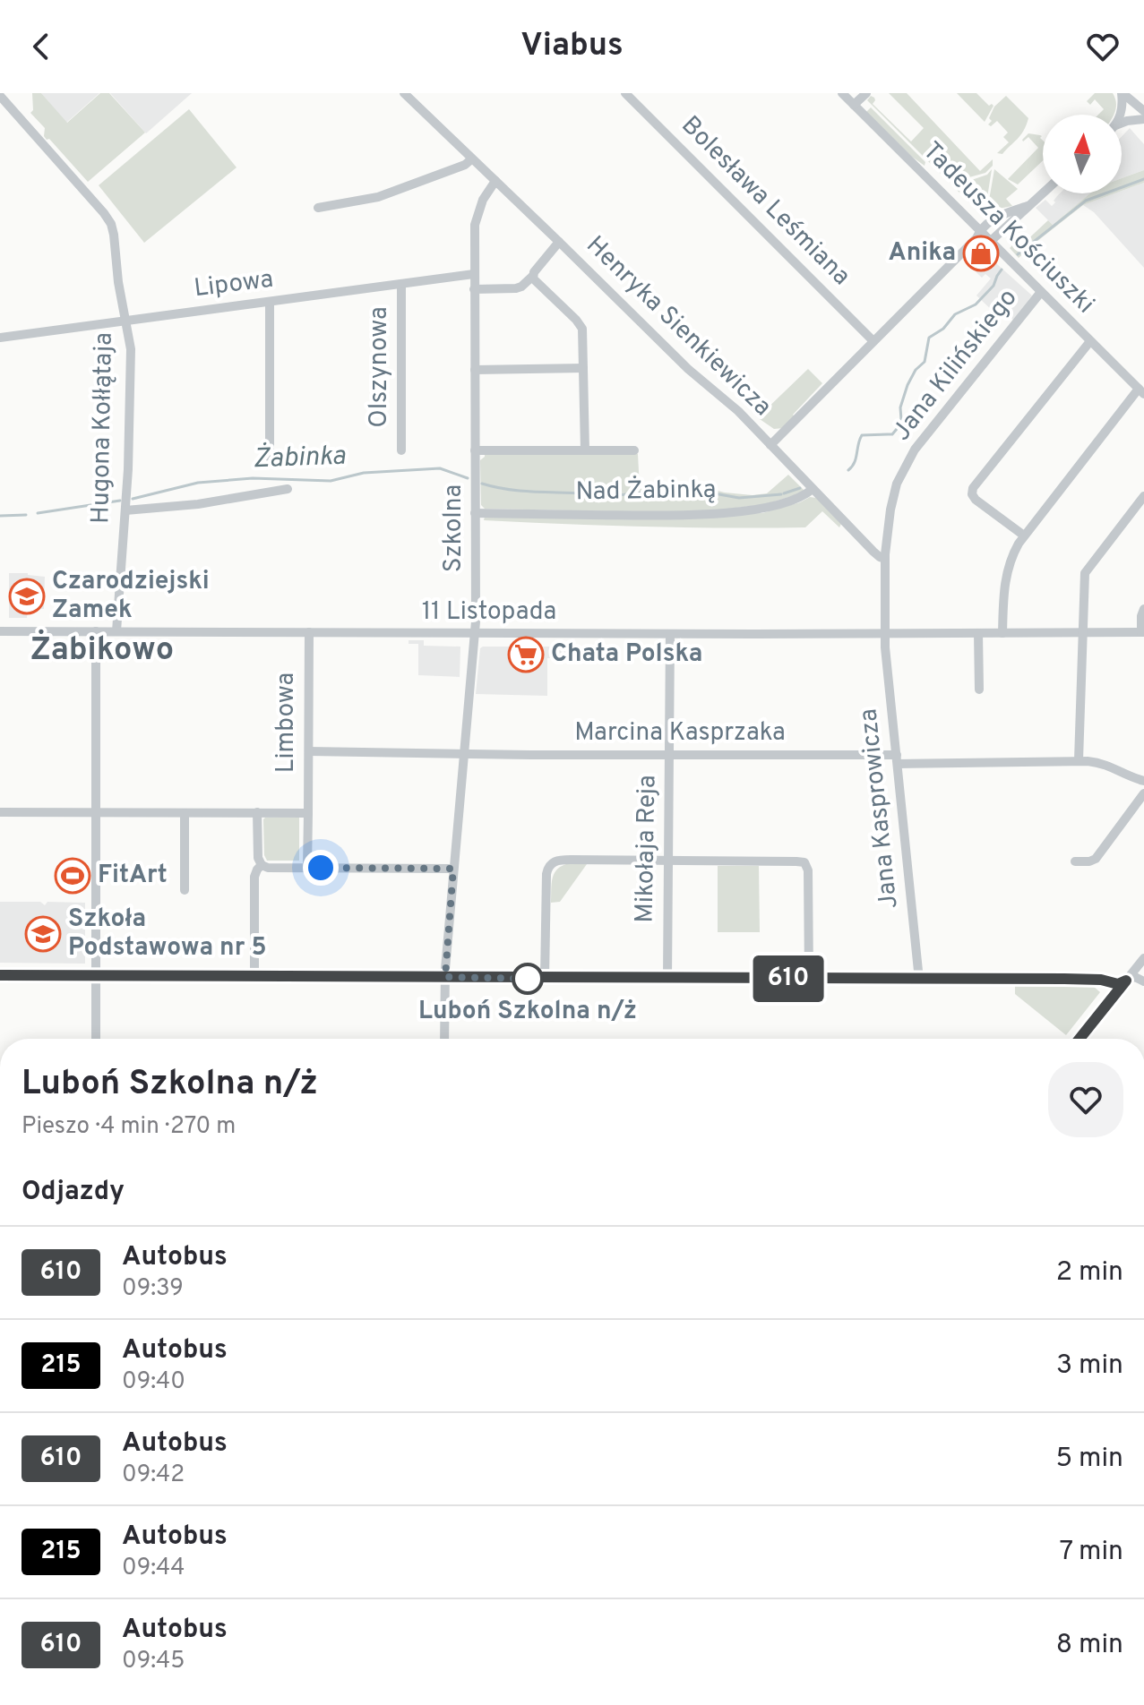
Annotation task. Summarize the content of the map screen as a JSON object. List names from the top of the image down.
{
  "streets": {
    "street": [
      "Bolesława Leśmiana",
      "Tadeusza Kościuszki",
      "Lipowa",
      "Henryka Sienkiewicza",
      "Jana Kilińskiego",
      "Olszynowa",
      "Hugona Kołłątaja",
      "Nad Żabinką",
      "Szkolna",
      "11 Listopada",
      "Limbowa",
      "Marcina Kasprzaka",
      "Jana Kasprowicza",
      "Mikołaja Reja"
    ]
  },
  "crossings": [
    ["Bolesława Leśmiana", "Henryka Sienkiewicza"],
    ["Tadeusza Kościuszki", "Henryka Sienkiewicza"],
    ["Tadeusza Kościuszki", "Jana Kilińskiego"],
    ["Lipowa", "Olszynowa"],
    ["Lipowa", "Hugona Kołłątaja"],
    ["Lipowa", "Szkolna"],
    ["Henryka Sienkiewicza", "Szkolna"],
    ["Jana Kilińskiego", "11 Listopada"],
    ["Jana Kilińskiego", "Jana Kasprowicza"],
    ["Hugona Kołłątaja", "11 Listopada"],
    ["Nad Żabinką", "Szkolna"],
    ["Szkolna", "11 Listopada"],
    ["Szkolna", "Marcina Kasprzaka"],
    ["11 Listopada", "Limbowa"],
    ["11 Listopada", "Jana Kasprowicza"],
    ["11 Listopada", "Mikołaja Reja"],
    ["Limbowa", "Marcina Kasprzaka"],
    ["Marcina Kasprzaka", "Jana Kasprowicza"],
    ["Marcina Kasprzaka", "Mikołaja Reja"]
  ],
  "districts": ["Żabikowo"],
  "water": ["Żabinka"],
  "places": {
    "shop": ["Anika"],
    "school or university": ["Czarodziejski Zamek", "Szkoła Podstawowa nr 5"],
    "supermarket": ["Chata Polska"],
    "sports": ["FitArt"],
    "other": ["Luboń Szkolna n/ż"]
  },
  "lines": ["bus line 610"],
  "north": "top",
  "page": {
    "header": "Viabus",
    "on_map": "610",
    "heading": [
      ["Luboń Szkolna n/ż", "Pieszo · 4 min · 270 m"],
      "Odjazdy"
    ],
    "list": [
      {
        "mark": "610",
        "name": "Autobus",
        "note": "09:39",
        "value": "2 min"
      },
      {
        "mark": "215",
        "name": "Autobus",
        "note": "09:40",
        "value": "3 min"
      },
      {
        "mark": "610",
        "name": "Autobus",
        "note": "09:42",
        "value": "5 min"
      },
      {
        "mark": "215",
        "name": "Autobus",
        "note": "09:44",
        "value": "7 min"
      },
      {
        "mark": "610",
        "name": "Autobus",
        "note": "09:45",
        "value": "8 min"
      }
    ]
  }
}
